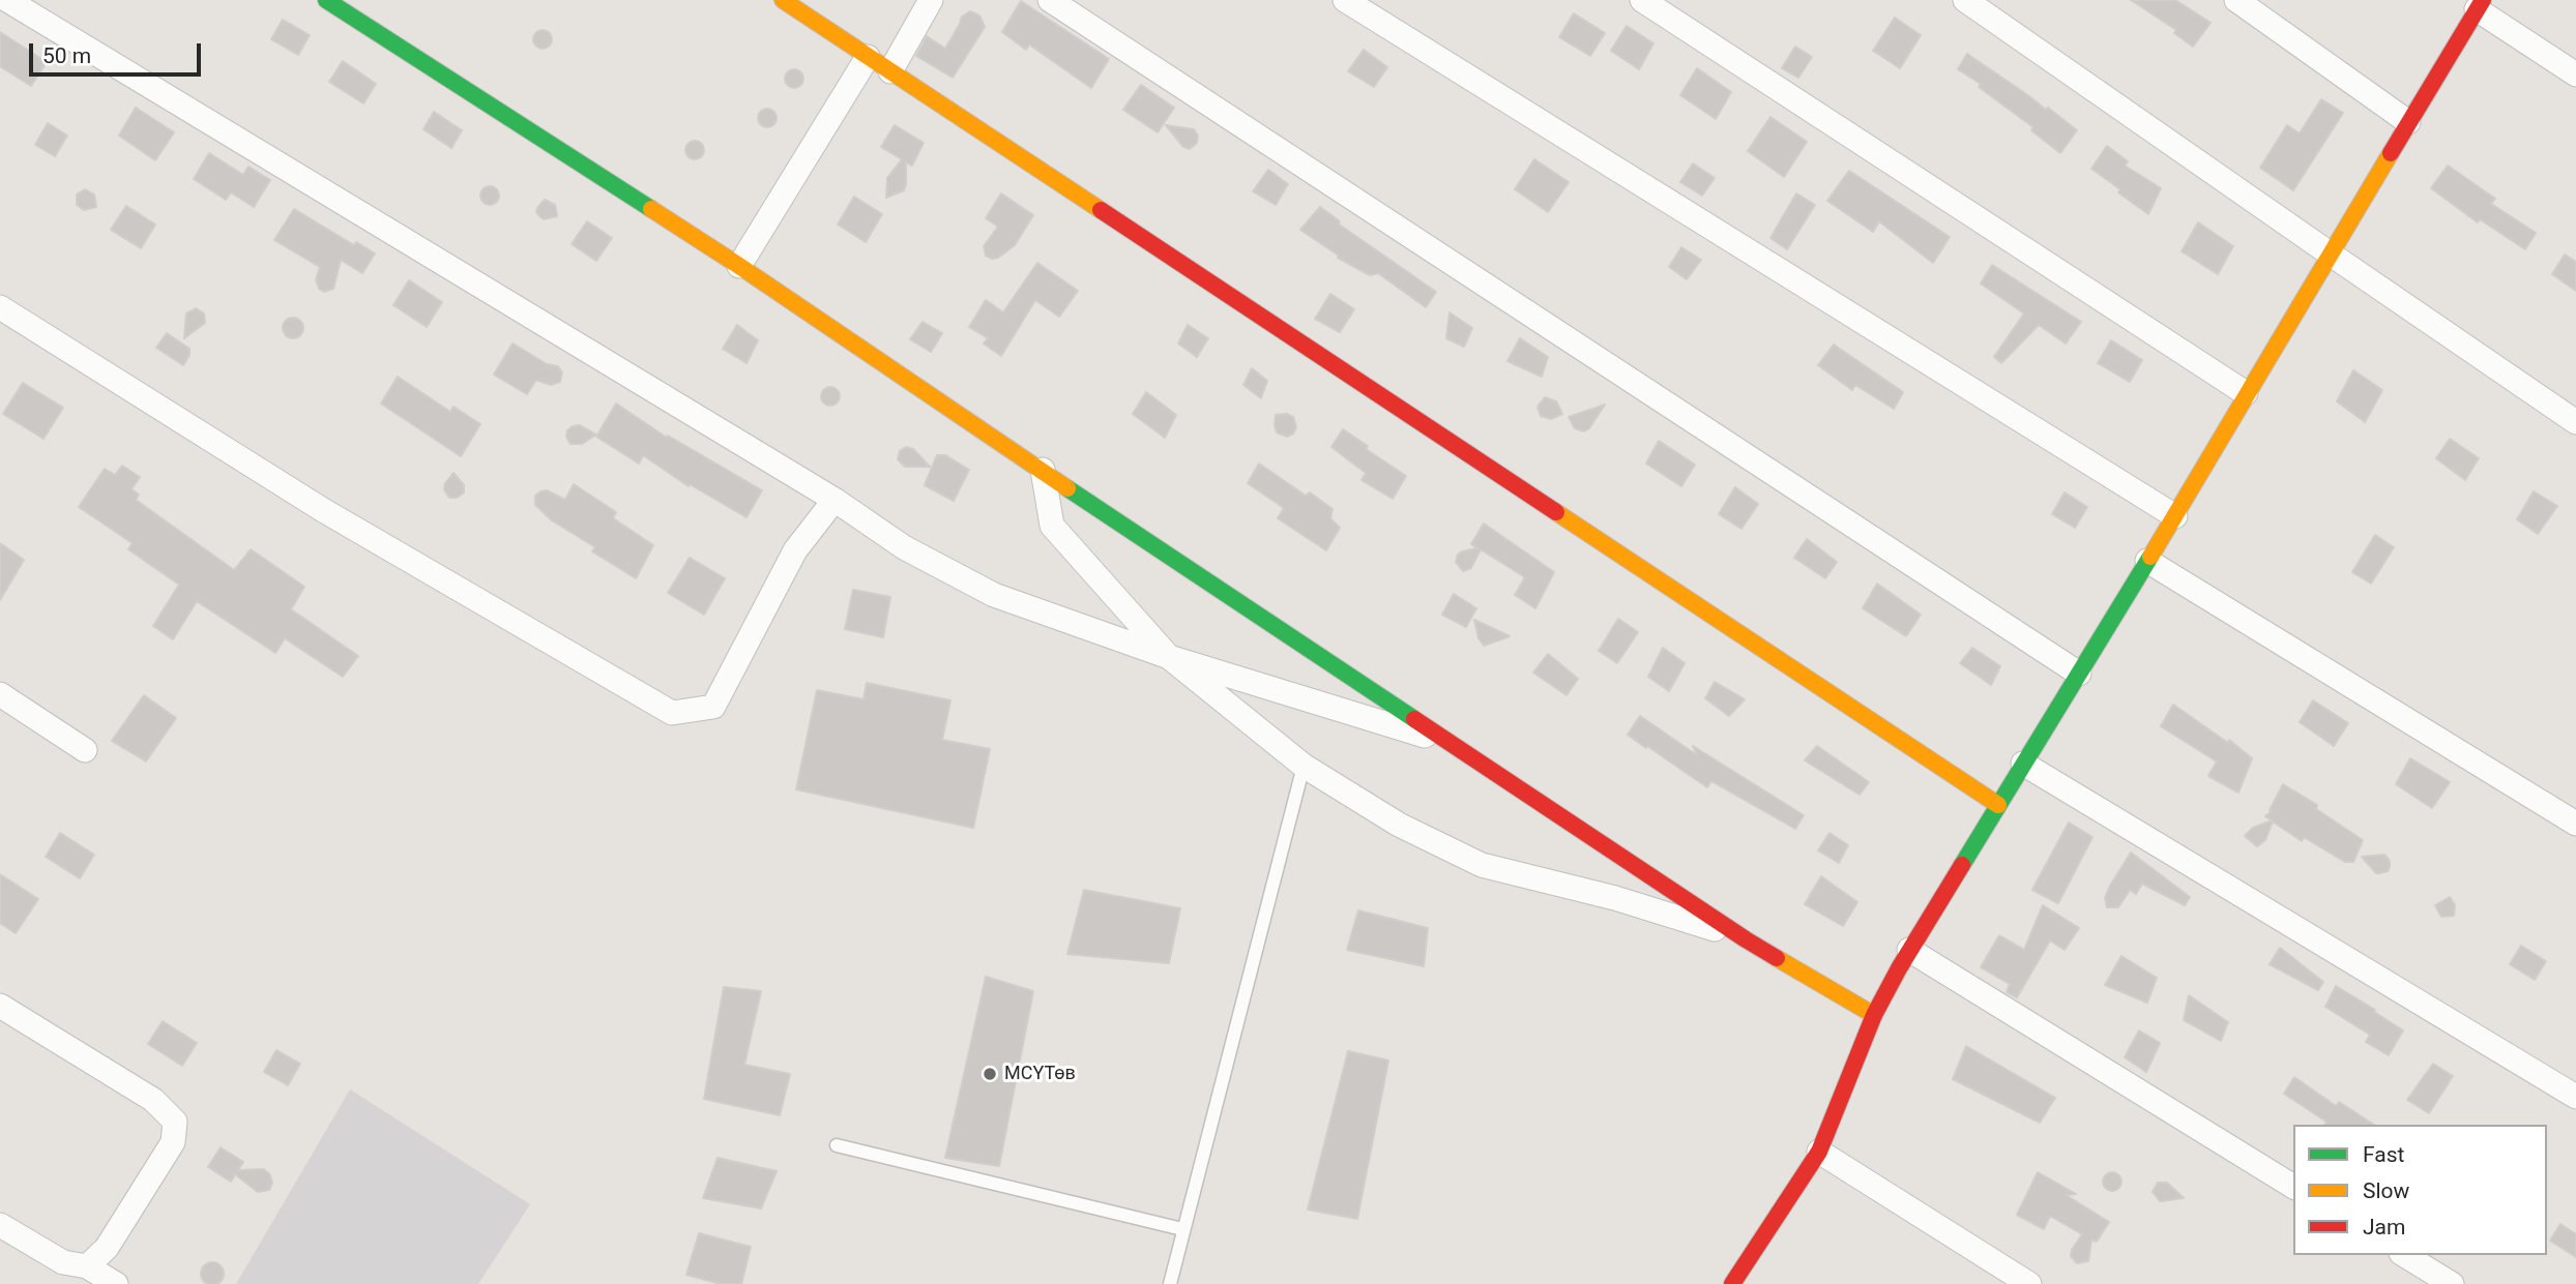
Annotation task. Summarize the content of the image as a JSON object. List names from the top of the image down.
{
  "places": ["МСҮТөв"],
  "legend": ["Fast", "Slow", "Jam"],
  "scale_bar": "50 m"
}
